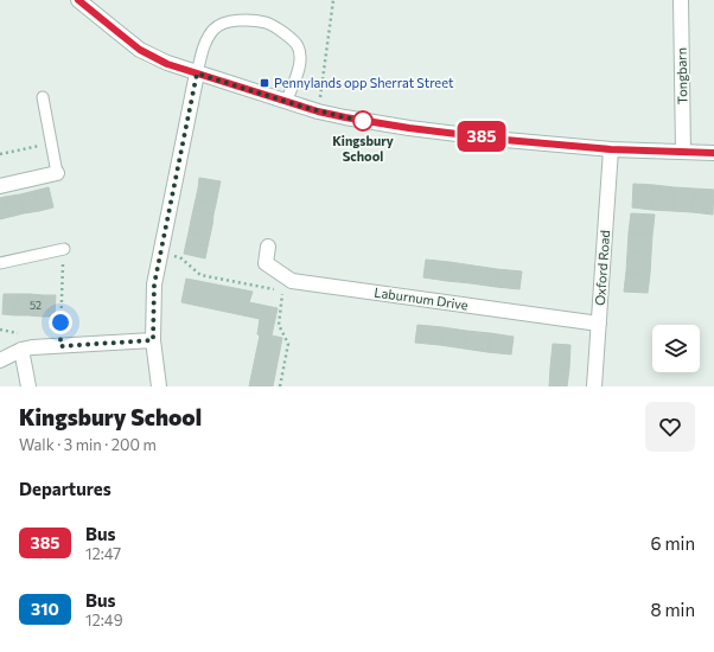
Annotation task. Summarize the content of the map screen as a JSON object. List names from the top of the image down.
{
  "streets": {
    "street": ["Tongbarn", "Oxford Road", "Laburnum Drive"]
  },
  "crossings": [
    ["Oxford Road", "Laburnum Drive"]
  ],
  "places": {
    "transit": ["Pennylands opp Sherrat Street"],
    "other": ["Kingsbury School"]
  },
  "lines": ["bus line 385"],
  "house_numbers": ["52"],
  "page": {
    "on_map": "385",
    "heading": [
      ["Kingsbury School", "Walk · 3 min · 200 m"],
      "Departures"
    ],
    "list": [
      {
        "mark": "385",
        "name": "Bus",
        "note": "12:47",
        "value": "6 min"
      },
      {
        "mark": "310",
        "name": "Bus",
        "note": "12:49",
        "value": "8 min"
      }
    ]
  }
}
